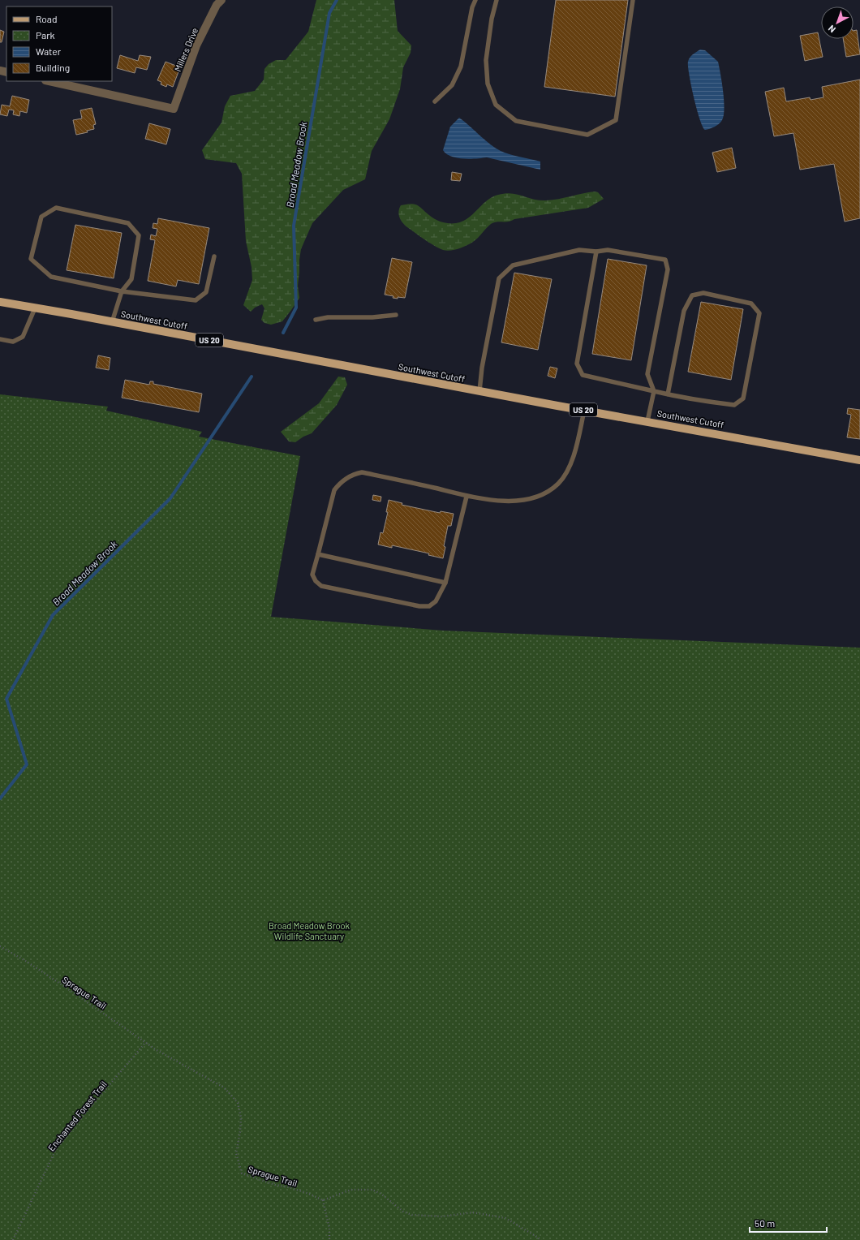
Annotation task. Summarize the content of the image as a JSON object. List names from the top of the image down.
{
  "streets": {
    "main road": ["Southwest Cutoff", "US 20"],
    "street": ["Millers Drive"],
    "path": ["Sprague Trail", "Enchanted Forest Trail"]
  },
  "crossings": [
    ["Sprague Trail", "Enchanted Forest Trail"]
  ],
  "water": ["Broad Meadow Brook"],
  "parks": ["Broad Meadow Brook Wildlife Sanctuary"],
  "legend": [
    "Road",
    "Park",
    "Water",
    "Building"
  ],
  "scale_bar": "50 m",
  "north": "bottom left"
}
